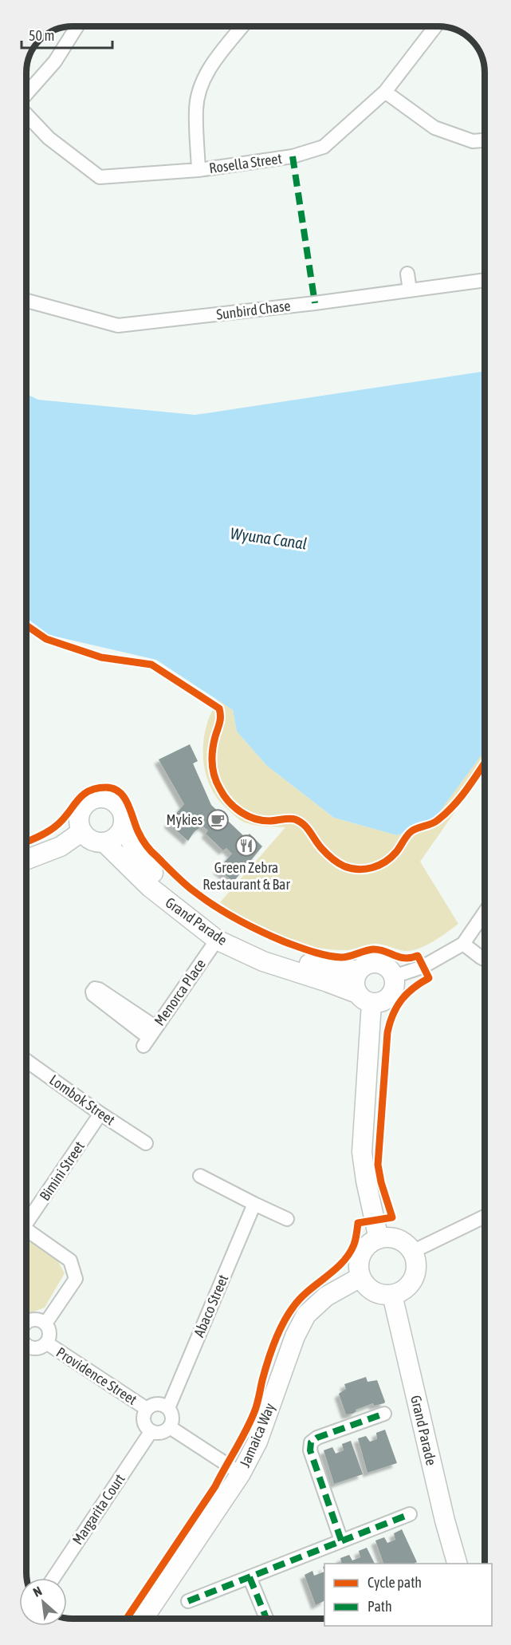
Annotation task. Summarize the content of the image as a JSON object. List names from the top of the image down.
{
  "streets": {
    "street": [
      "Rosella Street",
      "Sunbird Chase",
      "Grand Parade",
      "Menorca Place",
      "Lombok Street",
      "Bimini Street",
      "Abaco Street",
      "Providence Street",
      "Jamaica Way",
      "Margarita Court"
    ]
  },
  "crossings": [
    ["Grand Parade", "Menorca Place"],
    ["Grand Parade", "Jamaica Way"],
    ["Lombok Street", "Bimini Street"],
    ["Abaco Street", "Providence Street"],
    ["Abaco Street", "Margarita Court"],
    ["Providence Street", "Margarita Court"]
  ],
  "water": ["Wyuna Canal"],
  "places": {
    "cafe": ["Mykies"],
    "restaurant": ["Green Zebra Restaurant & Bar"]
  },
  "legend": ["Cycle path", "Path"],
  "scale_bar": "50 m",
  "north": "top left"
}
